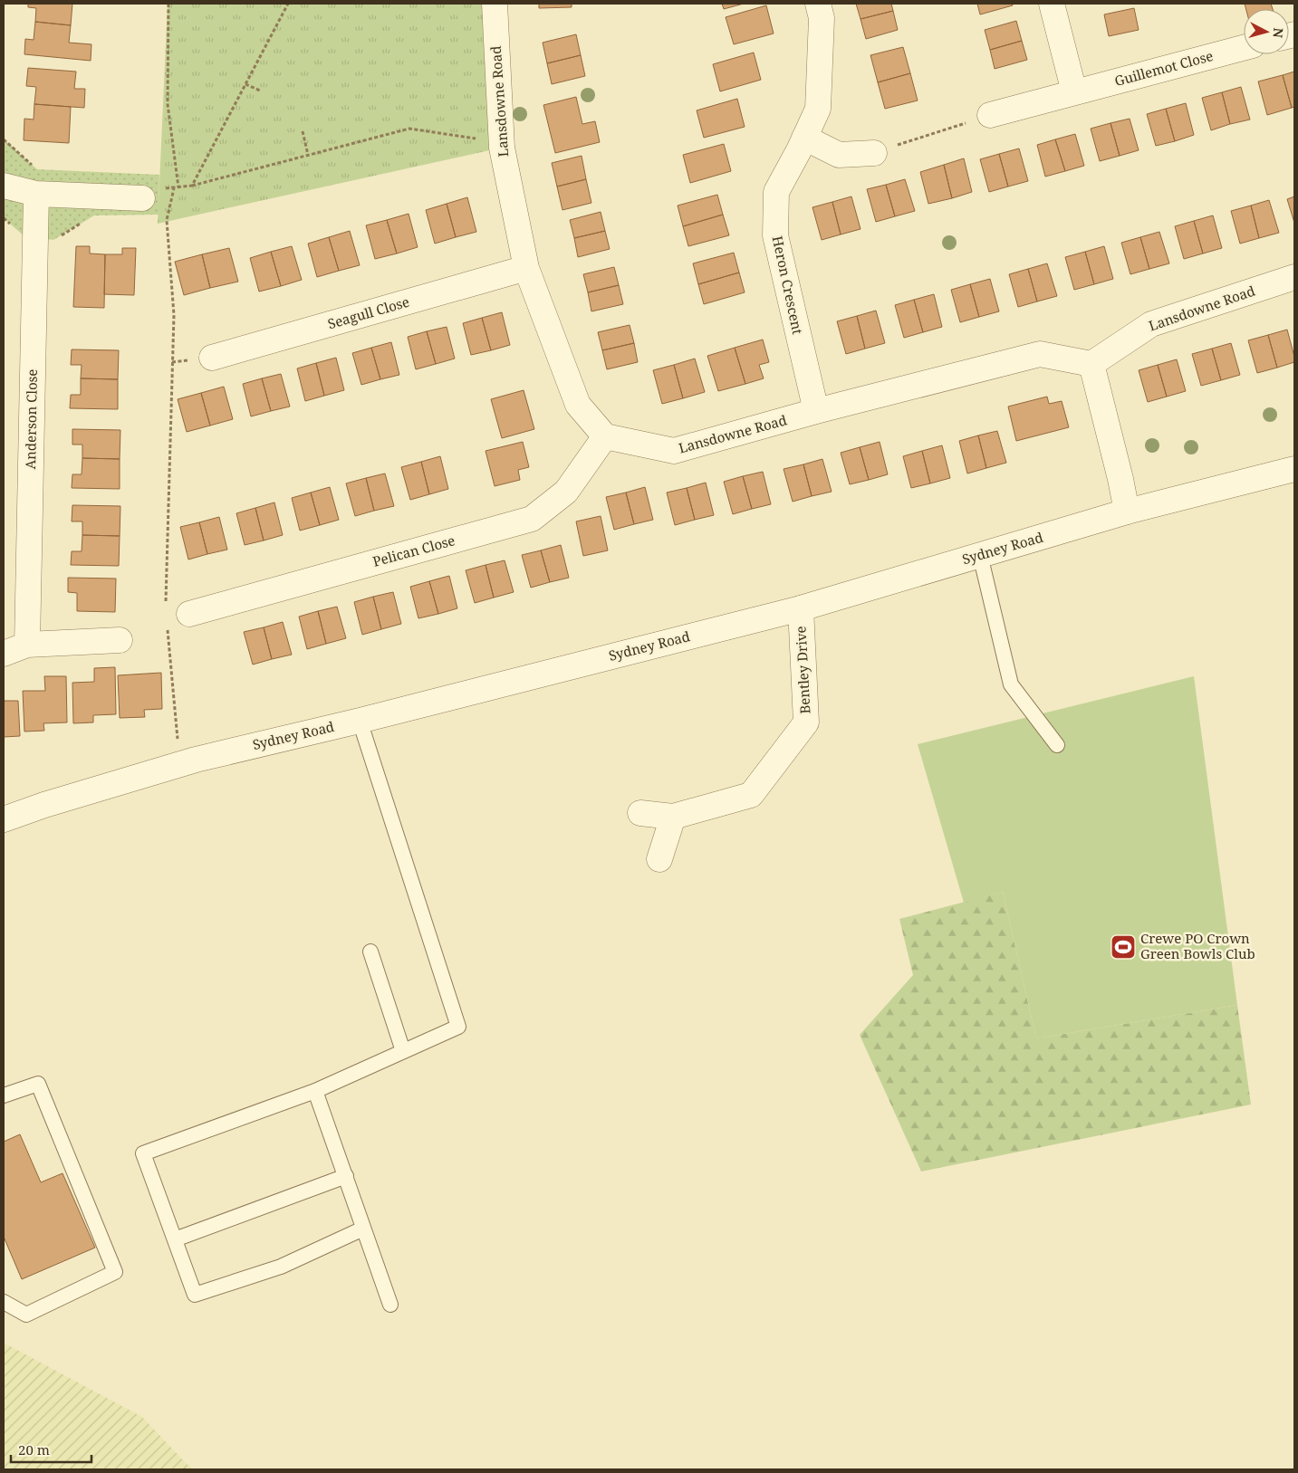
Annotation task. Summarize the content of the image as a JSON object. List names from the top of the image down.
{
  "streets": {
    "street": [
      "Guillemot Close",
      "Lansdowne Road",
      "Heron Crescent",
      "Seagull Close",
      "Anderson Close",
      "Sydney Road",
      "Pelican Close",
      "Bentley Drive"
    ]
  },
  "crossings": [
    ["Lansdowne Road", "Heron Crescent"],
    ["Lansdowne Road", "Seagull Close"],
    ["Lansdowne Road", "Pelican Close"],
    ["Sydney Road", "Bentley Drive"]
  ],
  "places": {
    "sports": ["Crewe PO Crown Green Bowls Club"]
  },
  "scale_bar": "20 m",
  "north": "right"
}
